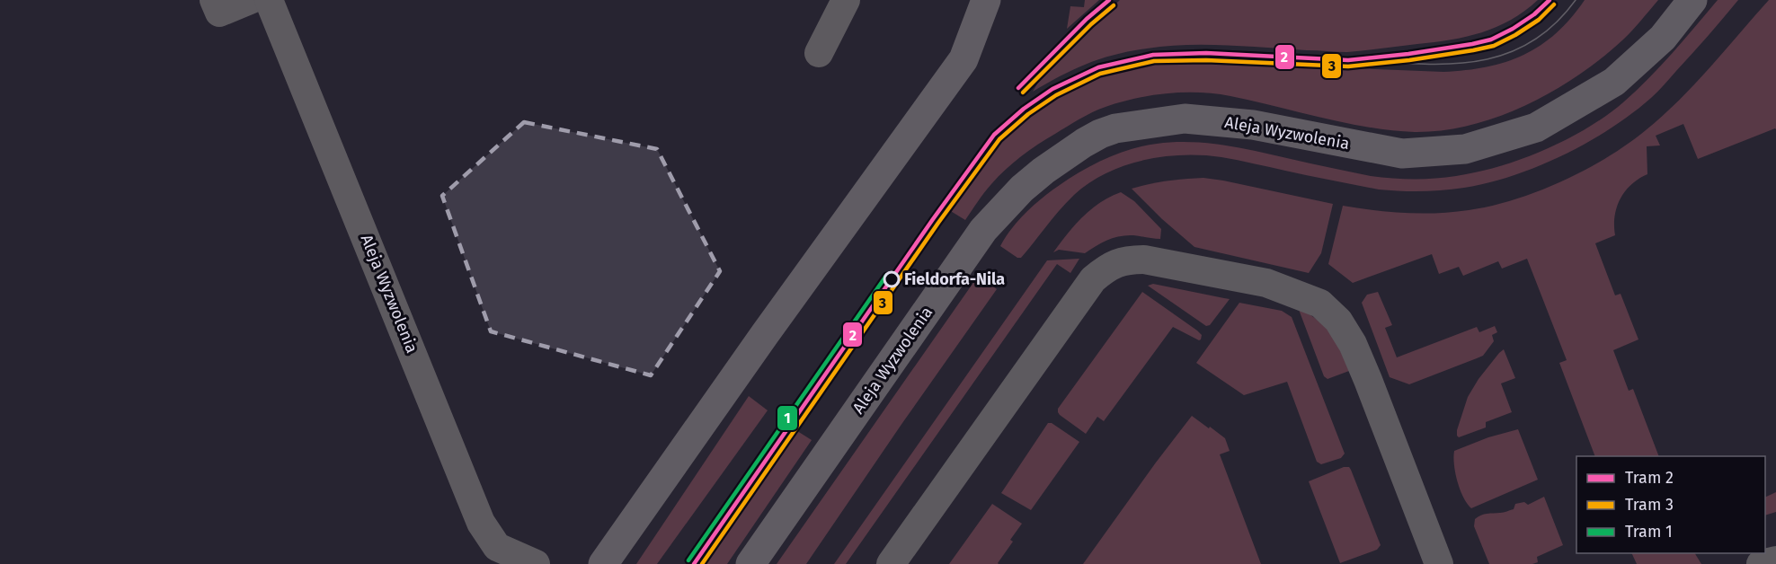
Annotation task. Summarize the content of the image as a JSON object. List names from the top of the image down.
{
  "streets": {
    "main road": ["Aleja Wyzwolenia"]
  },
  "places": ["Fieldorfa-Nila"],
  "lines": ["tram line 2", "tram line 3", "tram line 1"],
  "legend": ["Tram 2", "Tram 3", "Tram 1"]
}
